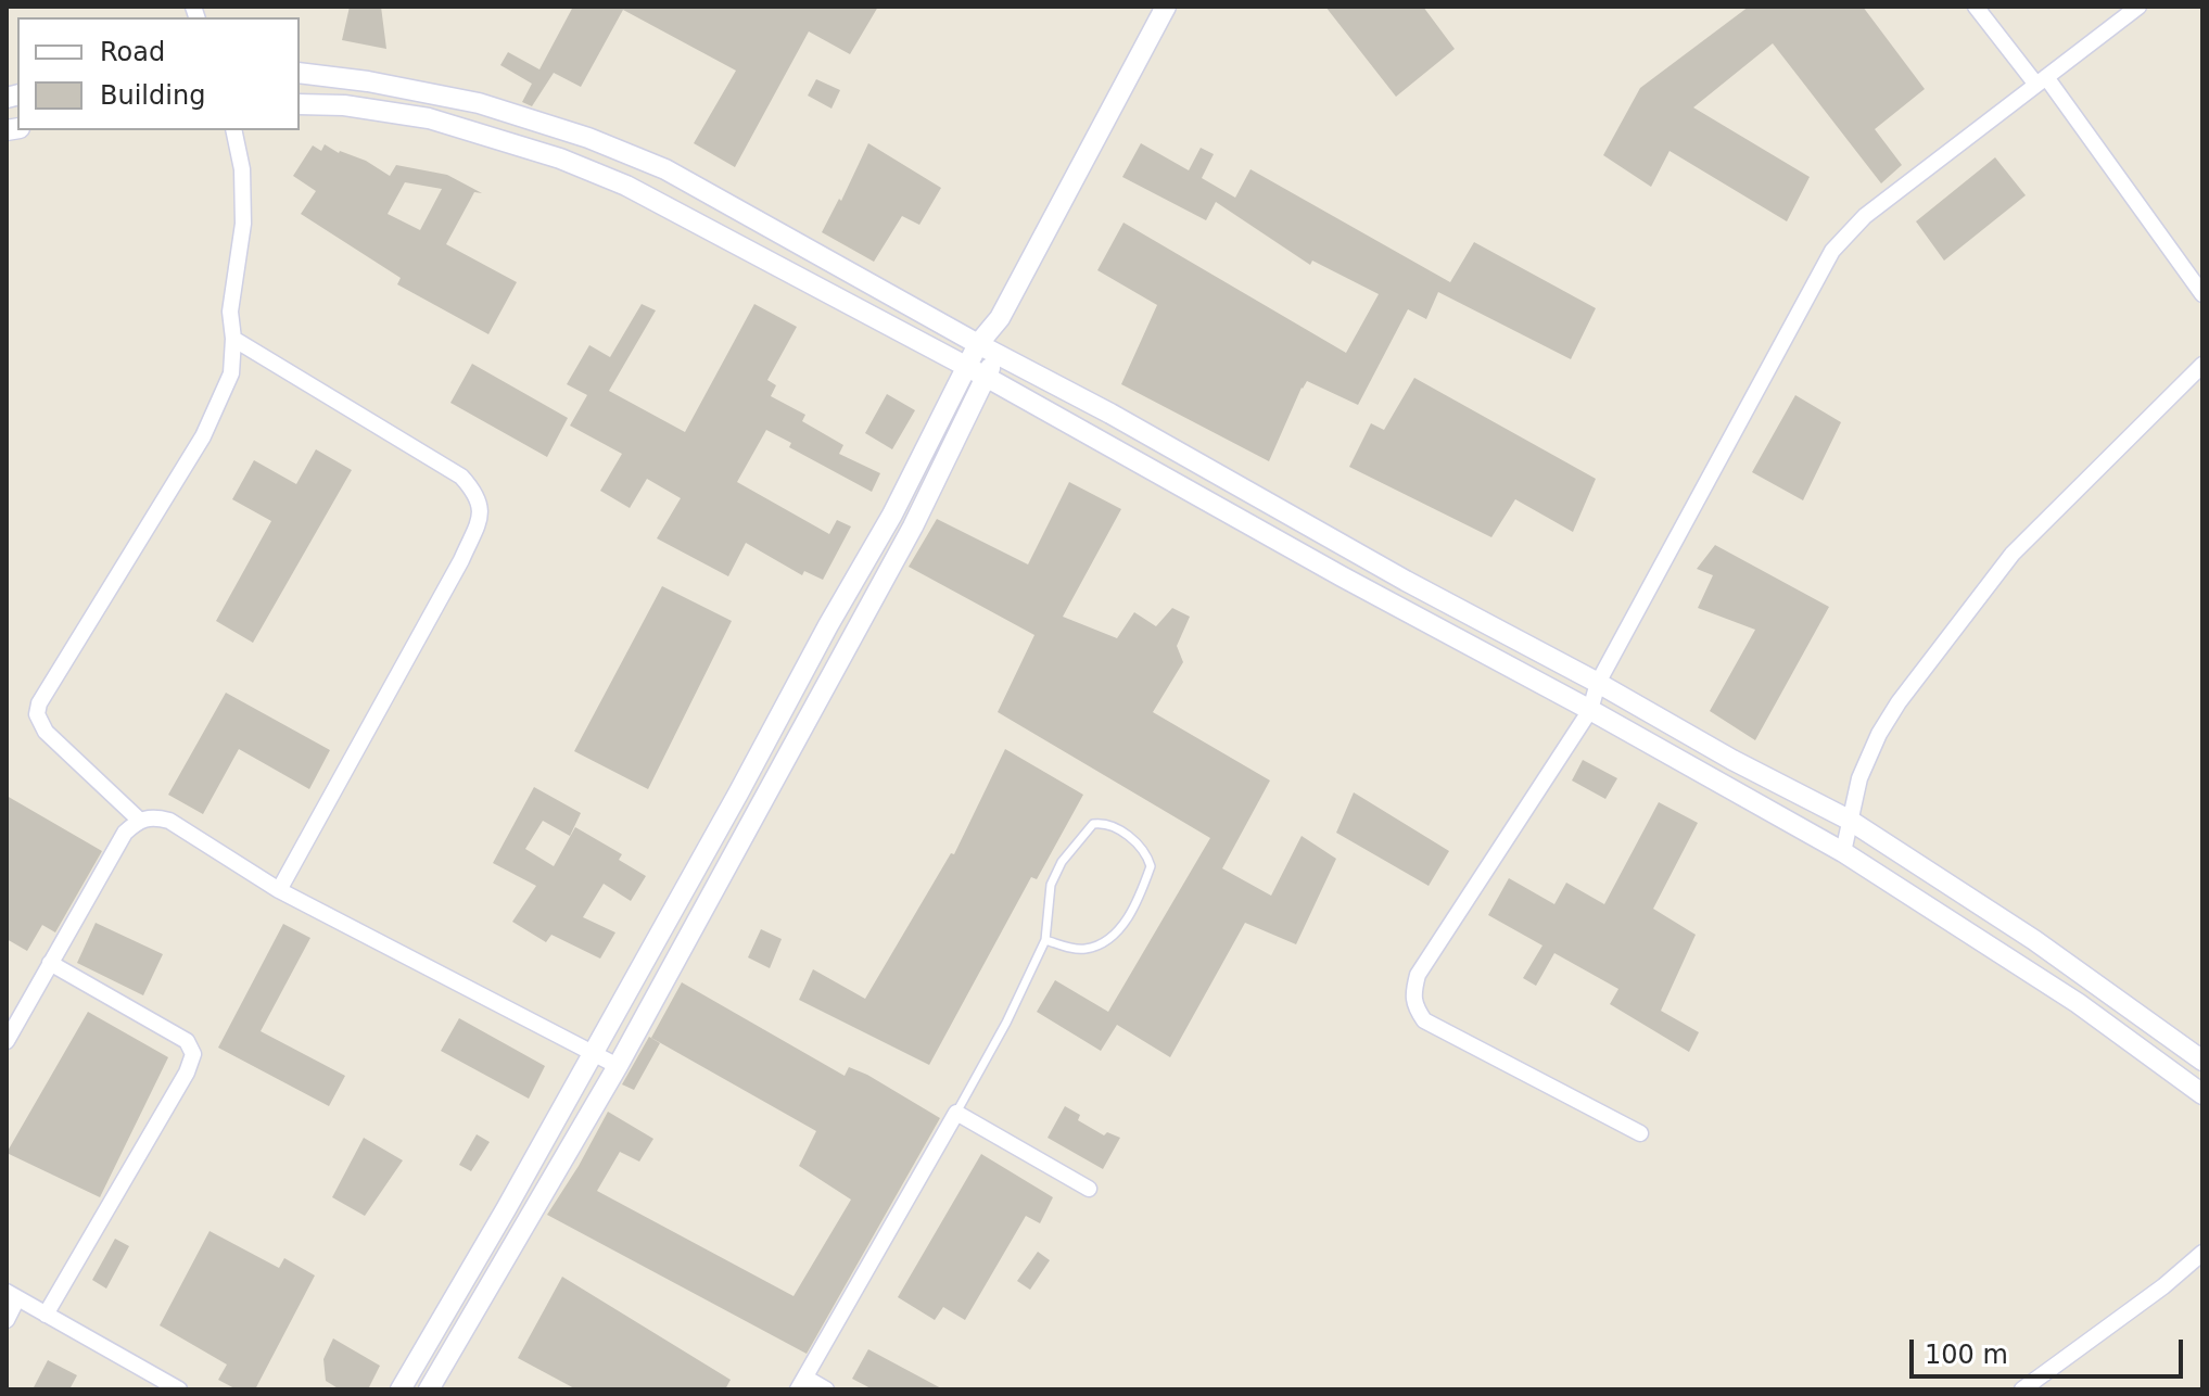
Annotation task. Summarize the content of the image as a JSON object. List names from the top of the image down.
{
  "legend": ["Road", "Building"],
  "scale_bar": "100 m"
}
